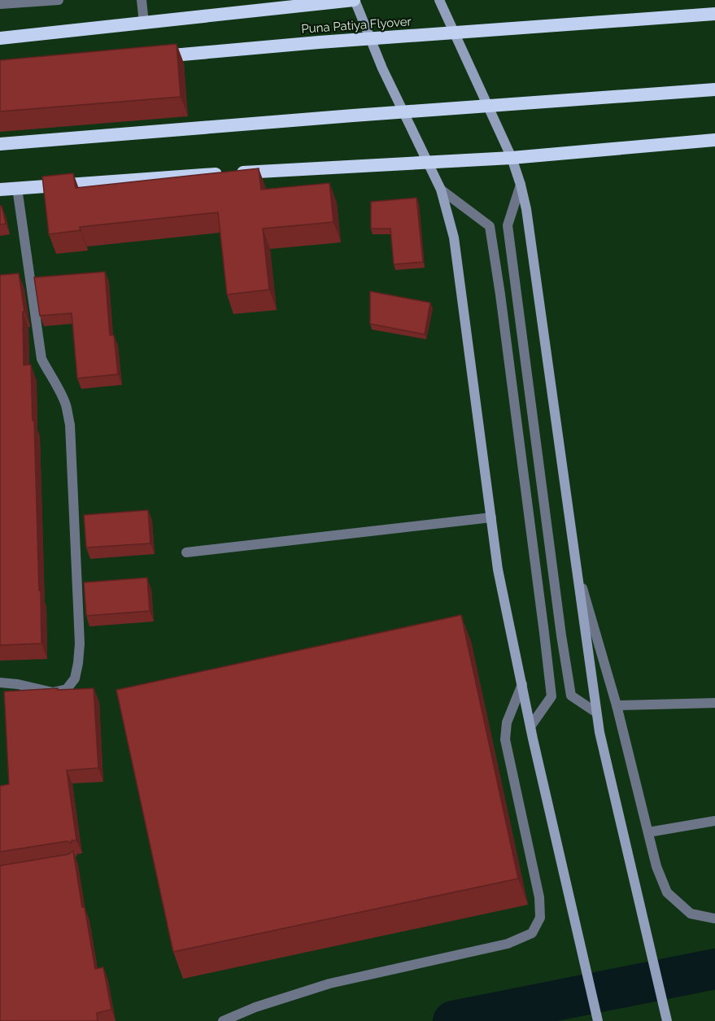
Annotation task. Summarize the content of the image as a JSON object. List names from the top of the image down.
{
  "streets": {
    "highway": ["Puna Patiya Flyover"]
  }
}
